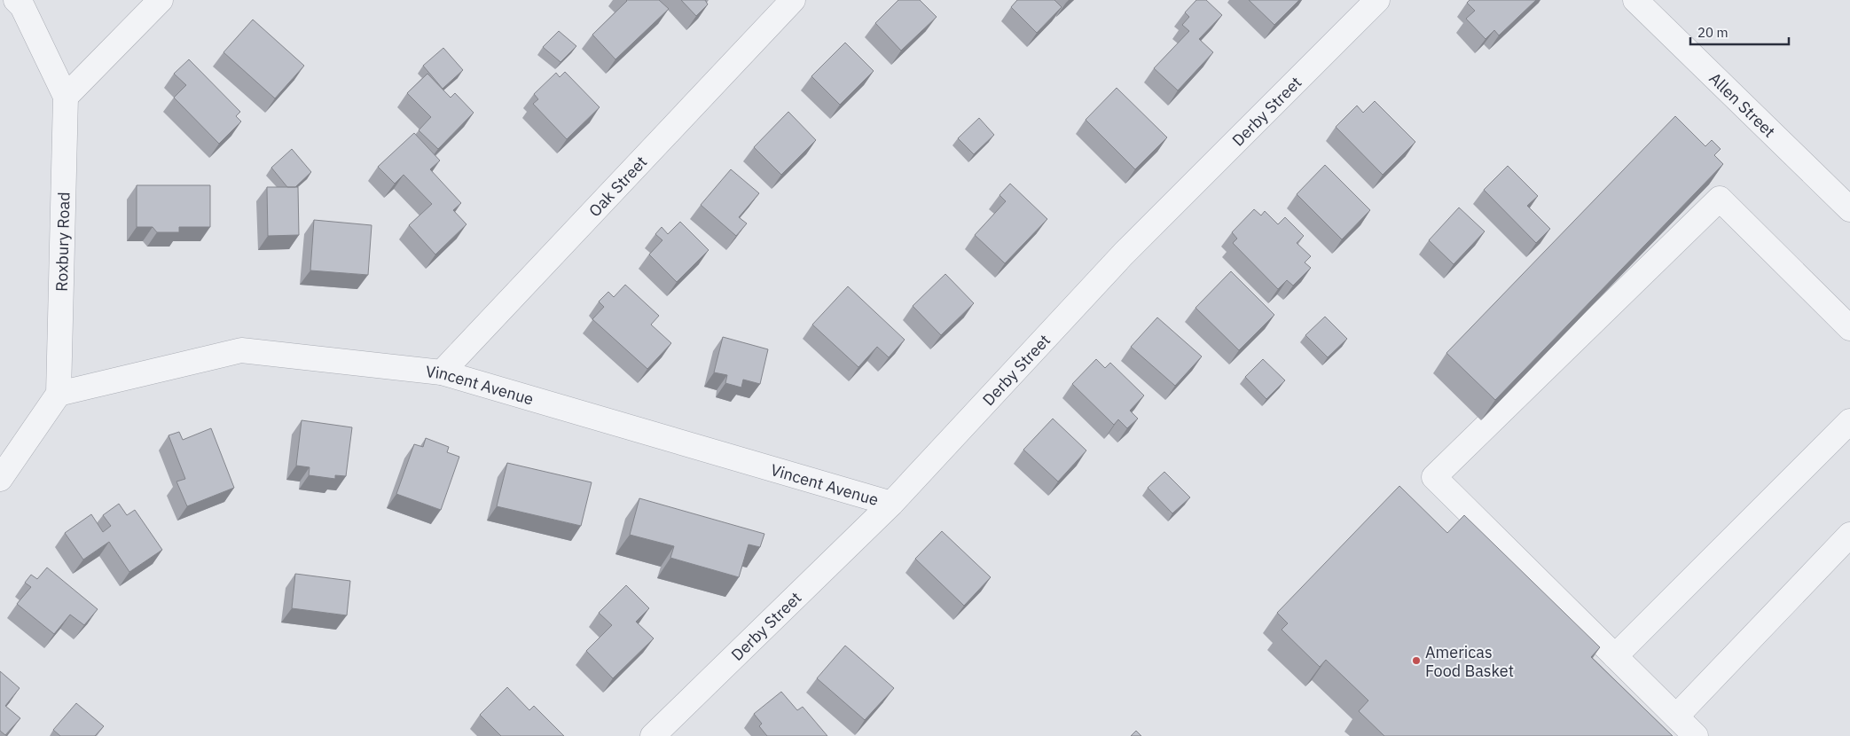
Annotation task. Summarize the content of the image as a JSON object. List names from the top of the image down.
{
  "streets": {
    "street": [
      "Allen Street",
      "Derby Street",
      "Oak Street",
      "Roxbury Road",
      "Vincent Avenue"
    ]
  },
  "crossings": [
    ["Derby Street", "Vincent Avenue"],
    ["Oak Street", "Vincent Avenue"],
    ["Roxbury Road", "Vincent Avenue"]
  ],
  "places": ["Americas Food Basket"],
  "scale_bar": "20 m"
}
